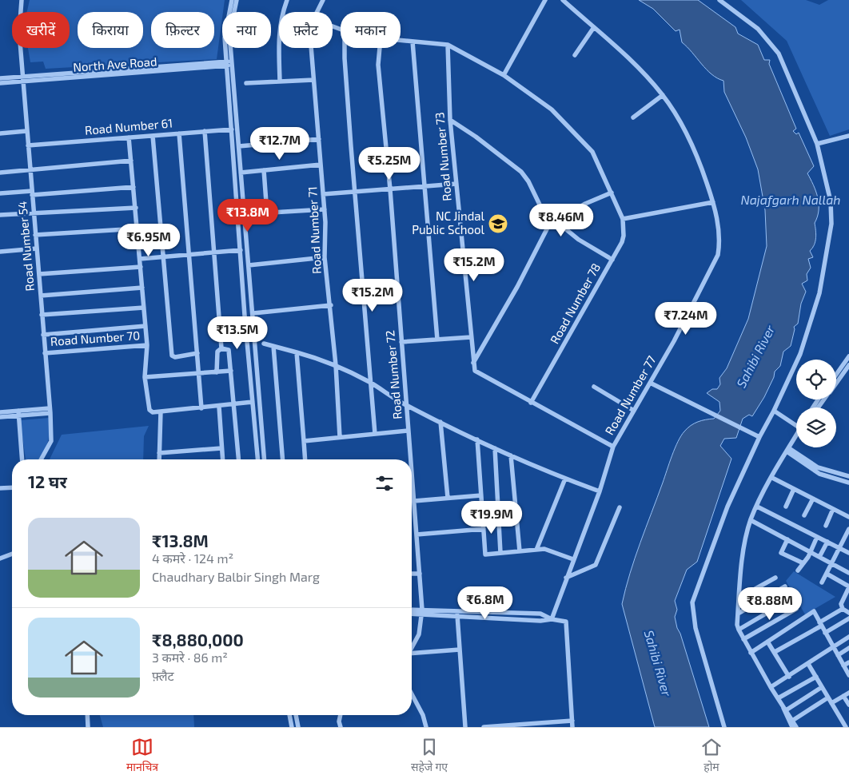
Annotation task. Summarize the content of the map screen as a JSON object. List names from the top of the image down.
{
  "streets": {
    "street": [
      "North Ave Road",
      "Road Number 61",
      "Road Number 73",
      "Road Number 71",
      "Road Number 54",
      "Road Number 78",
      "Road Number 70",
      "Road Number 72",
      "Road Number 77"
    ]
  },
  "crossings": [
    ["North Ave Road", "Road Number 54"],
    ["Road Number 61", "Road Number 54"],
    ["Road Number 73", "Road Number 78"],
    ["Road Number 54", "Road Number 70"]
  ],
  "water": ["Najafgarh Nallah", "Sahibi River"],
  "places": {
    "school or university": ["NC Jindal Public School"]
  },
  "page": {
    "chip": [
      "खरीदें",
      "किराया",
      "फ़िल्टर",
      "नया",
      "फ़्लैट",
      "मकान"
    ],
    "price": [
      "₹12.7M",
      "₹5.25M",
      "₹13.8M",
      "₹8.46M",
      "₹6.95M",
      "₹15.2M",
      "₹15.2M",
      "₹7.24M",
      "₹13.5M",
      "₹19.9M",
      "₹6.8M",
      "₹8.88M"
    ],
    "heading": "12 घर",
    "list": [
      {
        "name": "₹13.8M",
        "note": "4 कमरे · 124 m² · Chaudhary Balbir Singh Marg"
      },
      {
        "name": "₹8,880,000",
        "note": "3 कमरे · 86 m² · फ़्लैट"
      }
    ],
    "tabs": ["मानचित्र", "सहेजे गए", "होम"]
  }
}
